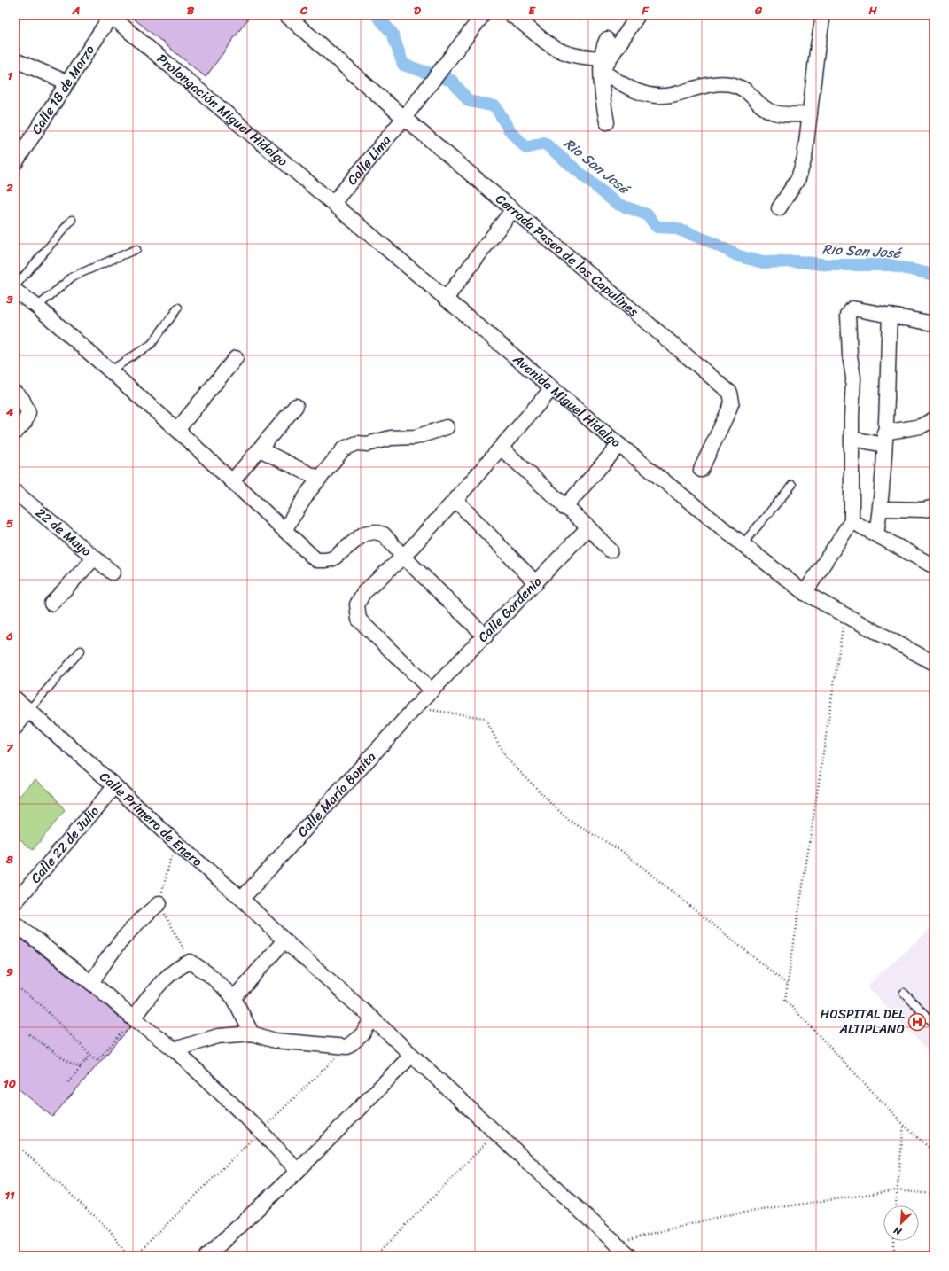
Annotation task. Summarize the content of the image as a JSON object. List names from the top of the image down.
{
  "streets": {
    "street": [
      "Calle 18 de Marzo",
      "Prolongación Miguel Hidalgo",
      "Calle Lima",
      "Cerrada Paseo de los Capulines",
      "Avenida Miguel Hidalgo",
      "22 de Mayo",
      "Calle Gardenia",
      "Calle María Bonita",
      "Calle Primero de Enero",
      "Calle 22 de Julio"
    ]
  },
  "crossings": [
    ["Calle 18 de Marzo", "Prolongación Miguel Hidalgo"],
    ["Prolongación Miguel Hidalgo", "Calle Lima"],
    ["Prolongación Miguel Hidalgo", "Avenida Miguel Hidalgo"],
    ["Calle Lima", "Cerrada Paseo de los Capulines"],
    ["Calle Lima", "Avenida Miguel Hidalgo"],
    ["Calle Gardenia", "Calle María Bonita"],
    ["Calle María Bonita", "Calle Primero de Enero"],
    ["Calle Primero de Enero", "Calle 22 de Julio"]
  ],
  "water": ["Rio San José"],
  "places": {
    "hospital": ["H0SPITAL DEL ALTIPLAN0"]
  },
  "north": "bottom left",
  "grid": {
    "columns": [
      "A",
      "B",
      "C",
      "D",
      "E",
      "F",
      "G",
      "H"
    ],
    "rows": [
      "1",
      "2",
      "3",
      "4",
      "5",
      "6",
      "7",
      "8",
      "9",
      "10",
      "11"
    ]
  }
}
